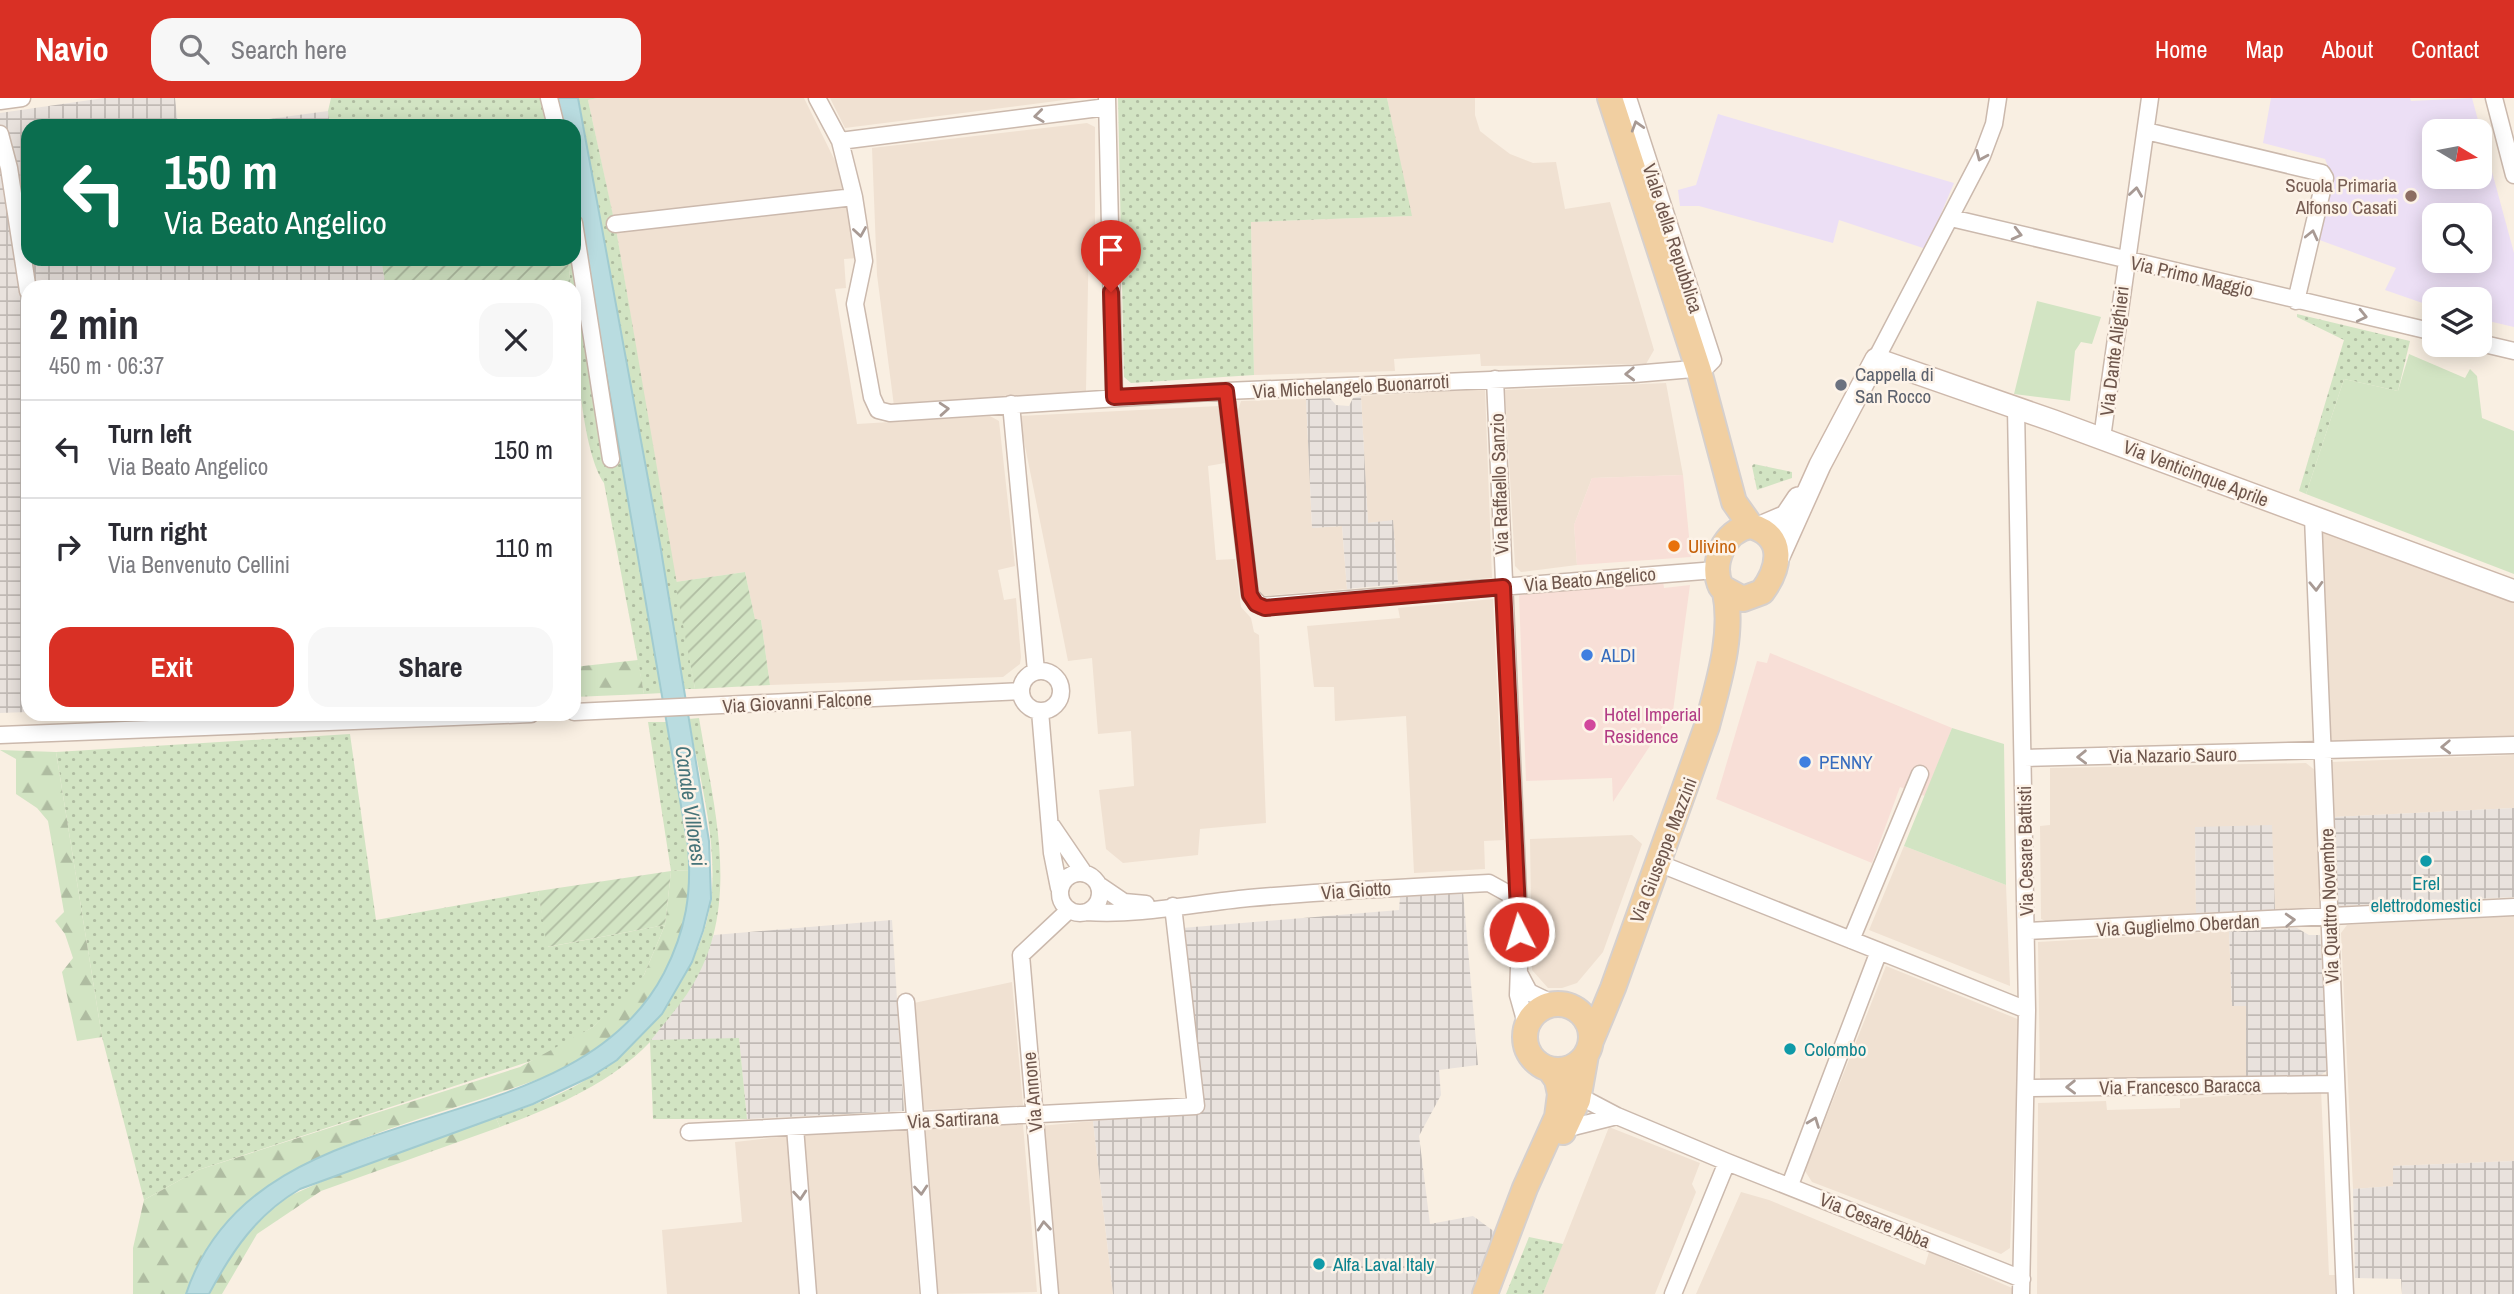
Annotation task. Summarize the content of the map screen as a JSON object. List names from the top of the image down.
{
  "streets": {
    "main road": ["Viale della Repubblica", "Via Venticinque Aprile", "Via Giuseppe Mazzini"],
    "street": [
      "Via Primo Maggio",
      "Via Dante Alighieri",
      "Via Michelangelo Buonarroti",
      "Via Raffaello Sanzio",
      "Via Beato Angelico",
      "Via Giovanni Falcone",
      "Via Nazario Sauro",
      "Via Cesare Battisti",
      "Via Giotto",
      "Via Quattro Novembre",
      "Via Guglielmo Oberdan",
      "Via Francesco Baracca",
      "Via Annone",
      "Via Sartirana",
      "Via Cesare Abba"
    ]
  },
  "crossings": [
    ["Viale della Repubblica", "Via Michelangelo Buonarroti"],
    ["Viale della Repubblica", "Via Beato Angelico"],
    ["Viale della Repubblica", "Via Giuseppe Mazzini"],
    ["Via Primo Maggio", "Via Dante Alighieri"],
    ["Via Dante Alighieri", "Via Venticinque Aprile"],
    ["Via Michelangelo Buonarroti", "Via Raffaello Sanzio"],
    ["Via Michelangelo Buonarroti", "Via Beato Angelico"],
    ["Via Venticinque Aprile", "Via Cesare Battisti"],
    ["Via Venticinque Aprile", "Via Quattro Novembre"],
    ["Via Raffaello Sanzio", "Via Beato Angelico"],
    ["Via Raffaello Sanzio", "Via Giuseppe Mazzini"],
    ["Via Raffaello Sanzio", "Via Giotto"],
    ["Via Beato Angelico", "Via Giuseppe Mazzini"],
    ["Via Nazario Sauro", "Via Cesare Battisti"],
    ["Via Nazario Sauro", "Via Quattro Novembre"],
    ["Via Giuseppe Mazzini", "Via Cesare Abba"],
    ["Via Cesare Battisti", "Via Guglielmo Oberdan"],
    ["Via Cesare Battisti", "Via Francesco Baracca"],
    ["Via Cesare Battisti", "Via Cesare Abba"],
    ["Via Giotto", "Via Annone"],
    ["Via Giotto", "Via Sartirana"],
    ["Via Quattro Novembre", "Via Guglielmo Oberdan"],
    ["Via Quattro Novembre", "Via Francesco Baracca"],
    ["Via Annone", "Via Sartirana"]
  ],
  "one_way": [
    "Via Primo Maggio",
    "Via Dante Alighieri",
    "Via Nazario Sauro",
    "Via Guglielmo Oberdan",
    "Via Francesco Baracca"
  ],
  "water": ["Canale Villoresi"],
  "places": [
    "Scuola Primaria Alfonso Casati",
    "Cappella di San Rocco",
    "Ulivino",
    "ALDI",
    "Hotel Imperial Residence",
    "PENNY",
    "Erel elettrodomestici",
    "Colombo",
    "Alfa Laval Italy"
  ],
  "north": "right",
  "page": {
    "header": "Navio",
    "search": "Search here",
    "nav": [
      "Home",
      "Map",
      "About",
      "Contact"
    ],
    "turn": ["150 m", "Via Beato Angelico"],
    "heading": ["2 min", "450 m · 06:37"],
    "list": [
      {
        "name": "Turn left",
        "note": "Via Beato Angelico",
        "value": "150 m"
      },
      {
        "name": "Turn right",
        "note": "Via Benvenuto Cellini",
        "value": "110 m"
      }
    ],
    "buttons": ["Exit", "Share"]
  }
}
